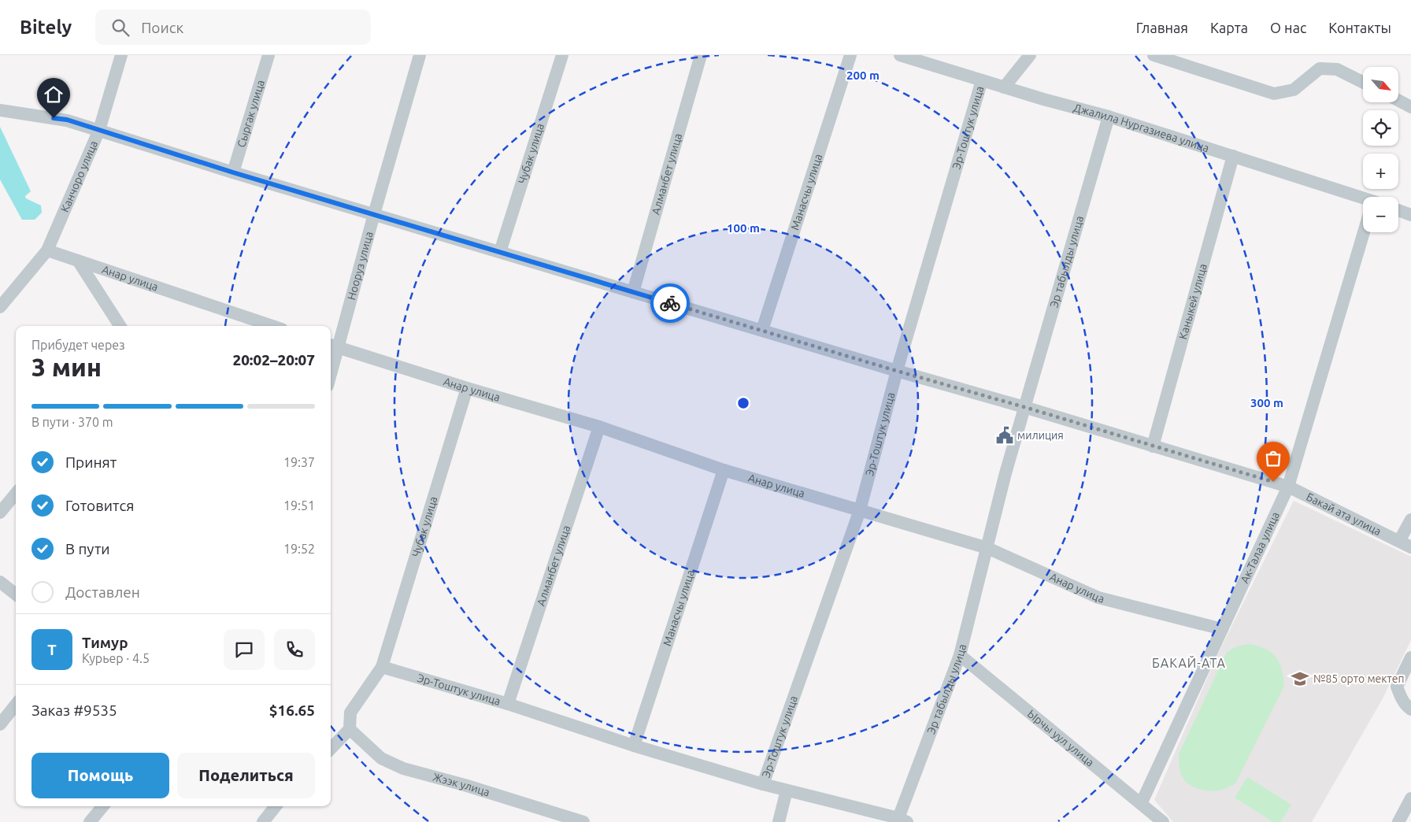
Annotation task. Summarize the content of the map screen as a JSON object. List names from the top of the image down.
{
  "streets": {
    "street": [
      "Сыргак улица",
      "Эр-Тоштук улица",
      "Джалила Нургазиева улица",
      "Чубак улица",
      "Алманбет улица",
      "Канчоро улица",
      "Манасчы улица",
      "Эр табылды улица",
      "Нооруз улица",
      "Анар улица",
      "Каныкей улица",
      "Бакай ата улица",
      "Ак-Талаа улица",
      "Ырчы уул улица",
      "Жээк улица"
    ]
  },
  "crossings": [
    ["Сыргак улица", "Бакай ата улица"],
    ["Эр-Тоштук улица", "Джалила Нургазиева улица"],
    ["Эр-Тоштук улица", "Чубак улица"],
    ["Эр-Тоштук улица", "Алманбет улица"],
    ["Эр-Тоштук улица", "Манасчы улица"],
    ["Эр-Тоштук улица", "Эр табылды улица"],
    ["Эр-Тоштук улица", "Анар улица"],
    ["Эр-Тоштук улица", "Бакай ата улица"],
    ["Джалила Нургазиева улица", "Эр табылды улица"],
    ["Джалила Нургазиева улица", "Каныкей улица"],
    ["Чубак улица", "Анар улица"],
    ["Чубак улица", "Бакай ата улица"],
    ["Алманбет улица", "Анар улица"],
    ["Алманбет улица", "Бакай ата улица"],
    ["Канчоро улица", "Анар улица"],
    ["Канчоро улица", "Бакай ата улица"],
    ["Манасчы улица", "Анар улица"],
    ["Манасчы улица", "Бакай ата улица"],
    ["Эр табылды улица", "Анар улица"],
    ["Эр табылды улица", "Бакай ата улица"],
    ["Эр табылды улица", "Ырчы уул улица"],
    ["Нооруз улица", "Анар улица"],
    ["Нооруз улица", "Бакай ата улица"],
    ["Анар улица", "Ак-Талаа улица"],
    ["Каныкей улица", "Бакай ата улица"],
    ["Бакай ата улица", "Ак-Талаа улица"],
    ["Ак-Талаа улица", "Ырчы уул улица"]
  ],
  "districts": ["БАКАЙ-АТА"],
  "places": {
    "public building": ["милиция"],
    "school or university": ["№85 орто мектеп"]
  },
  "north": "bottom right",
  "page": {
    "header": "Bitely",
    "search": "Поиск",
    "nav": [
      "Главная",
      "Карта",
      "О нас",
      "Контакты"
    ],
    "map_buttons": ["+", "−"],
    "heading": ["3 мин", "Прибудет через", "20:02–20:07"],
    "panel": [
      "Тимур",
      "Курьер · 4.5",
      "Заказ #9535",
      "$16.65"
    ],
    "bar": "В пути · 370 m",
    "list": [
      ["Принят", "19:37"],
      ["Готовится", "19:51"],
      ["В пути", "19:52"],
      "Доставлен"
    ],
    "round": "Т",
    "buttons": ["Помощь", "Поделиться"]
  },
  "rings": ["200 m", "100 m", "300 m"]
}
